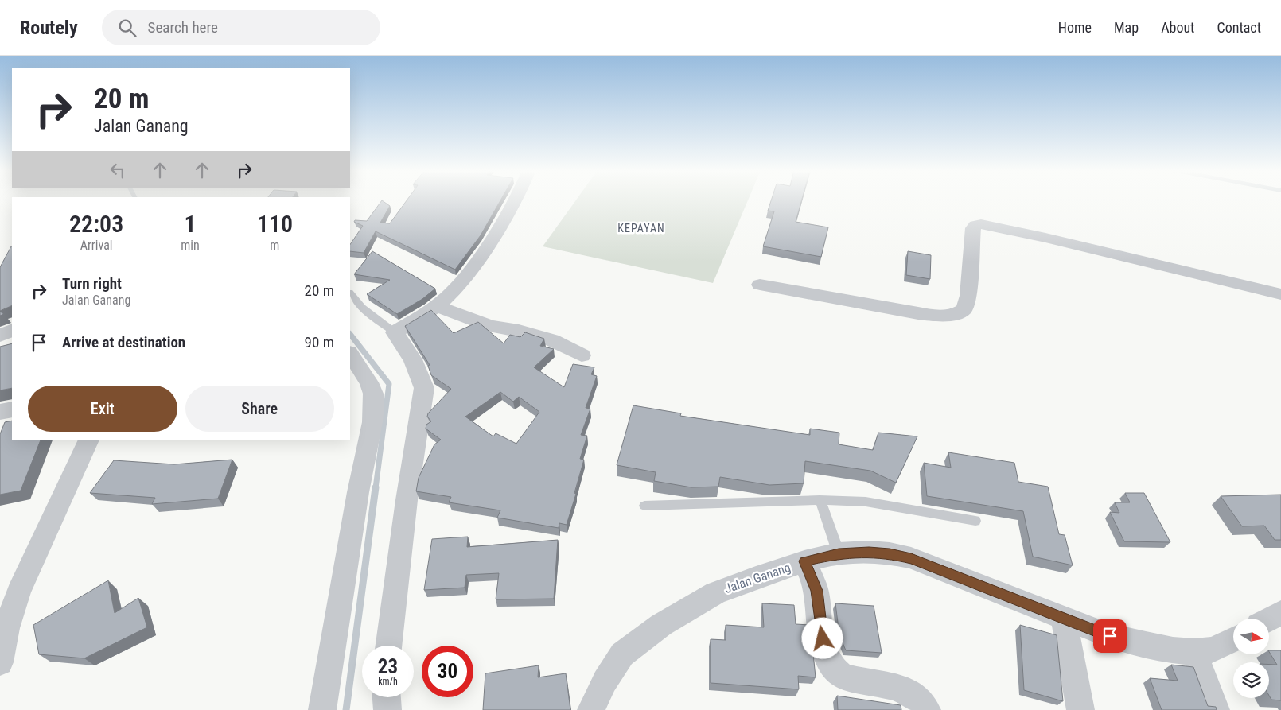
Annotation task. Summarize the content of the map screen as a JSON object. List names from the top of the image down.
{
  "streets": {
    "street": ["Jalan Ganang"]
  },
  "districts": ["KEPAYAN"],
  "north": "right",
  "page": {
    "header": "Routely",
    "search": "Search here",
    "nav": [
      "Home",
      "Map",
      "About",
      "Contact"
    ],
    "turn": ["20 m", "Jalan Ganang"],
    "eta": [
      "22:03",
      "Arrival",
      "1",
      "min",
      "110",
      "m"
    ],
    "list": [
      {
        "name": "Turn right",
        "note": "Jalan Ganang",
        "value": "20 m"
      },
      {
        "name": "Arrive at destination",
        "value": "90 m"
      }
    ],
    "buttons": ["Exit", "Share"],
    "speed": "23 km/h",
    "limit": "30"
  }
}
